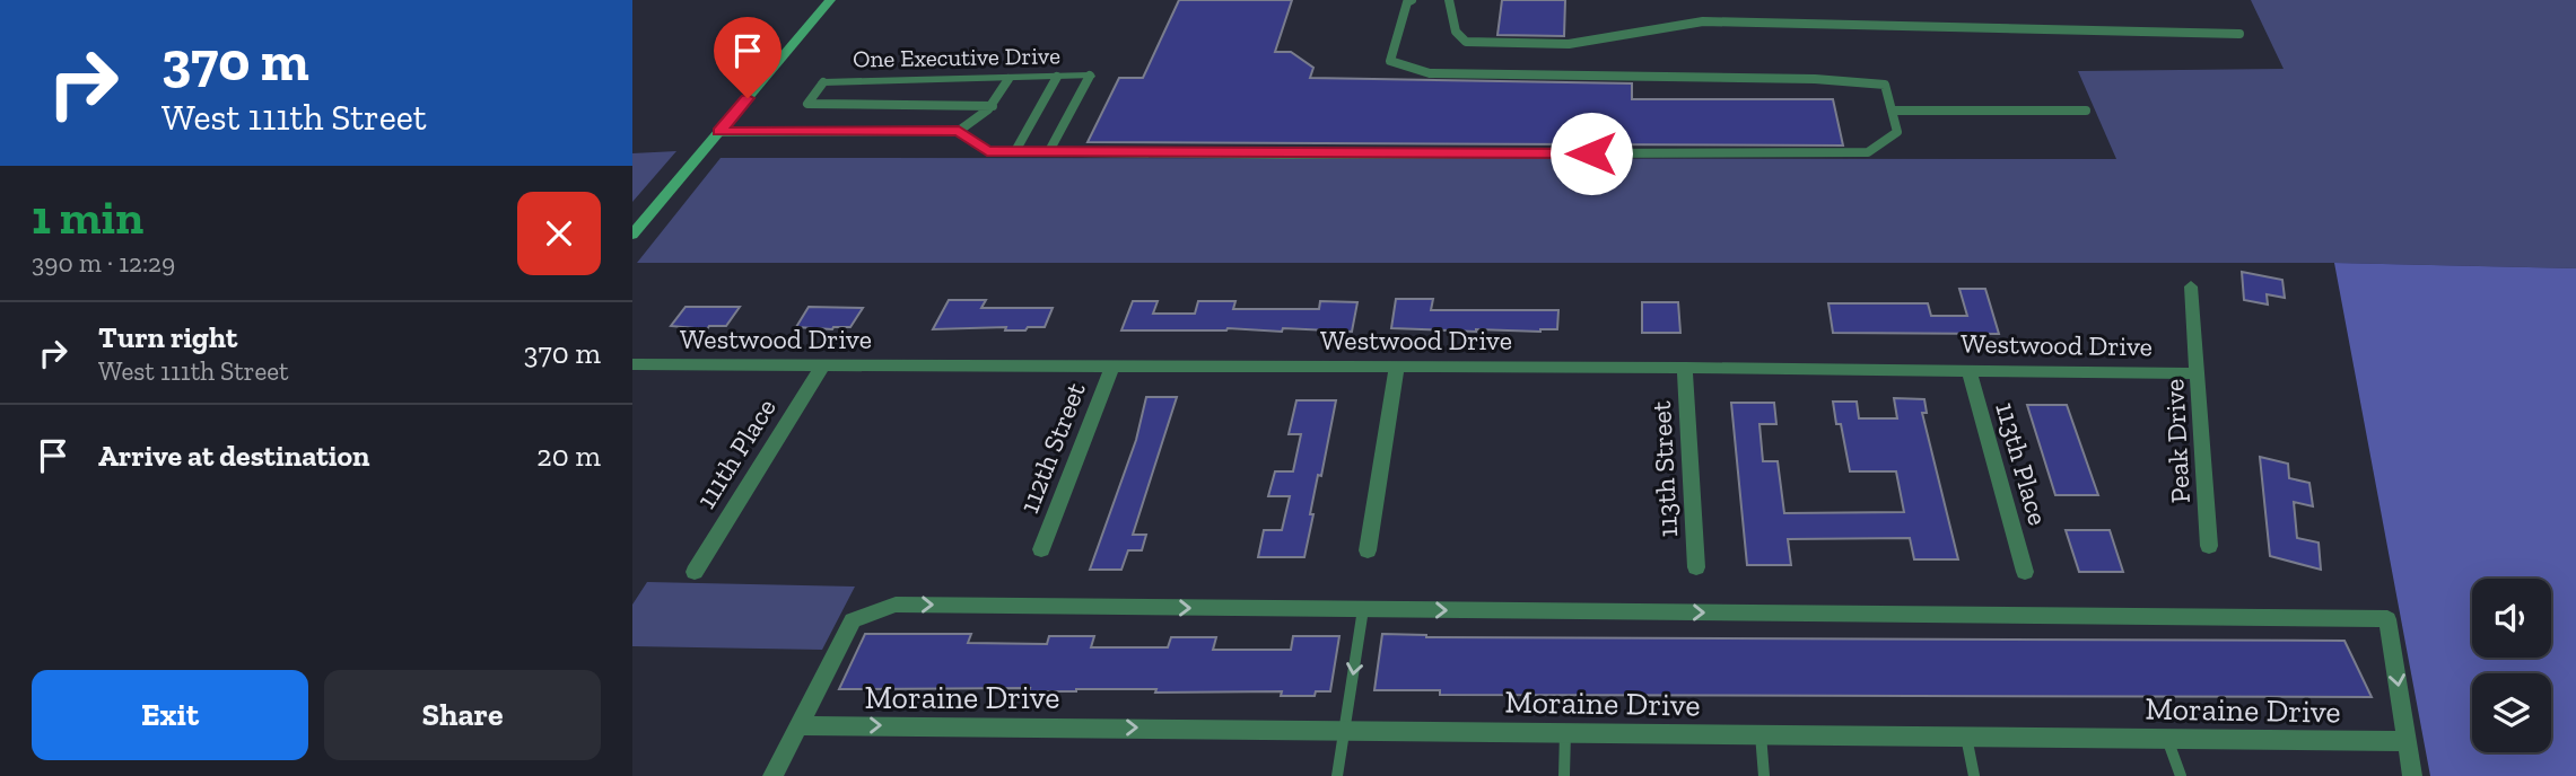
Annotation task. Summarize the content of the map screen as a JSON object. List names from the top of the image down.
{
  "streets": {
    "street": [
      "One Executive Drive",
      "Westwood Drive",
      "Peak Drive",
      "112th Street",
      "111th Place",
      "113th Place",
      "113th Street",
      "Moraine Drive"
    ]
  },
  "crossings": [
    ["Westwood Drive", "Peak Drive"],
    ["Westwood Drive", "112th Street"],
    ["Westwood Drive", "111th Place"],
    ["Westwood Drive", "113th Place"],
    ["Westwood Drive", "113th Street"]
  ],
  "page": {
    "turn": ["370 m", "West 111th Street"],
    "heading": ["1 min", "390 m · 12:29"],
    "list": [
      {
        "name": "Turn right",
        "note": "West 111th Street",
        "value": "370 m"
      },
      {
        "name": "Arrive at destination",
        "value": "20 m"
      }
    ],
    "buttons": ["Exit", "Share"]
  }
}
